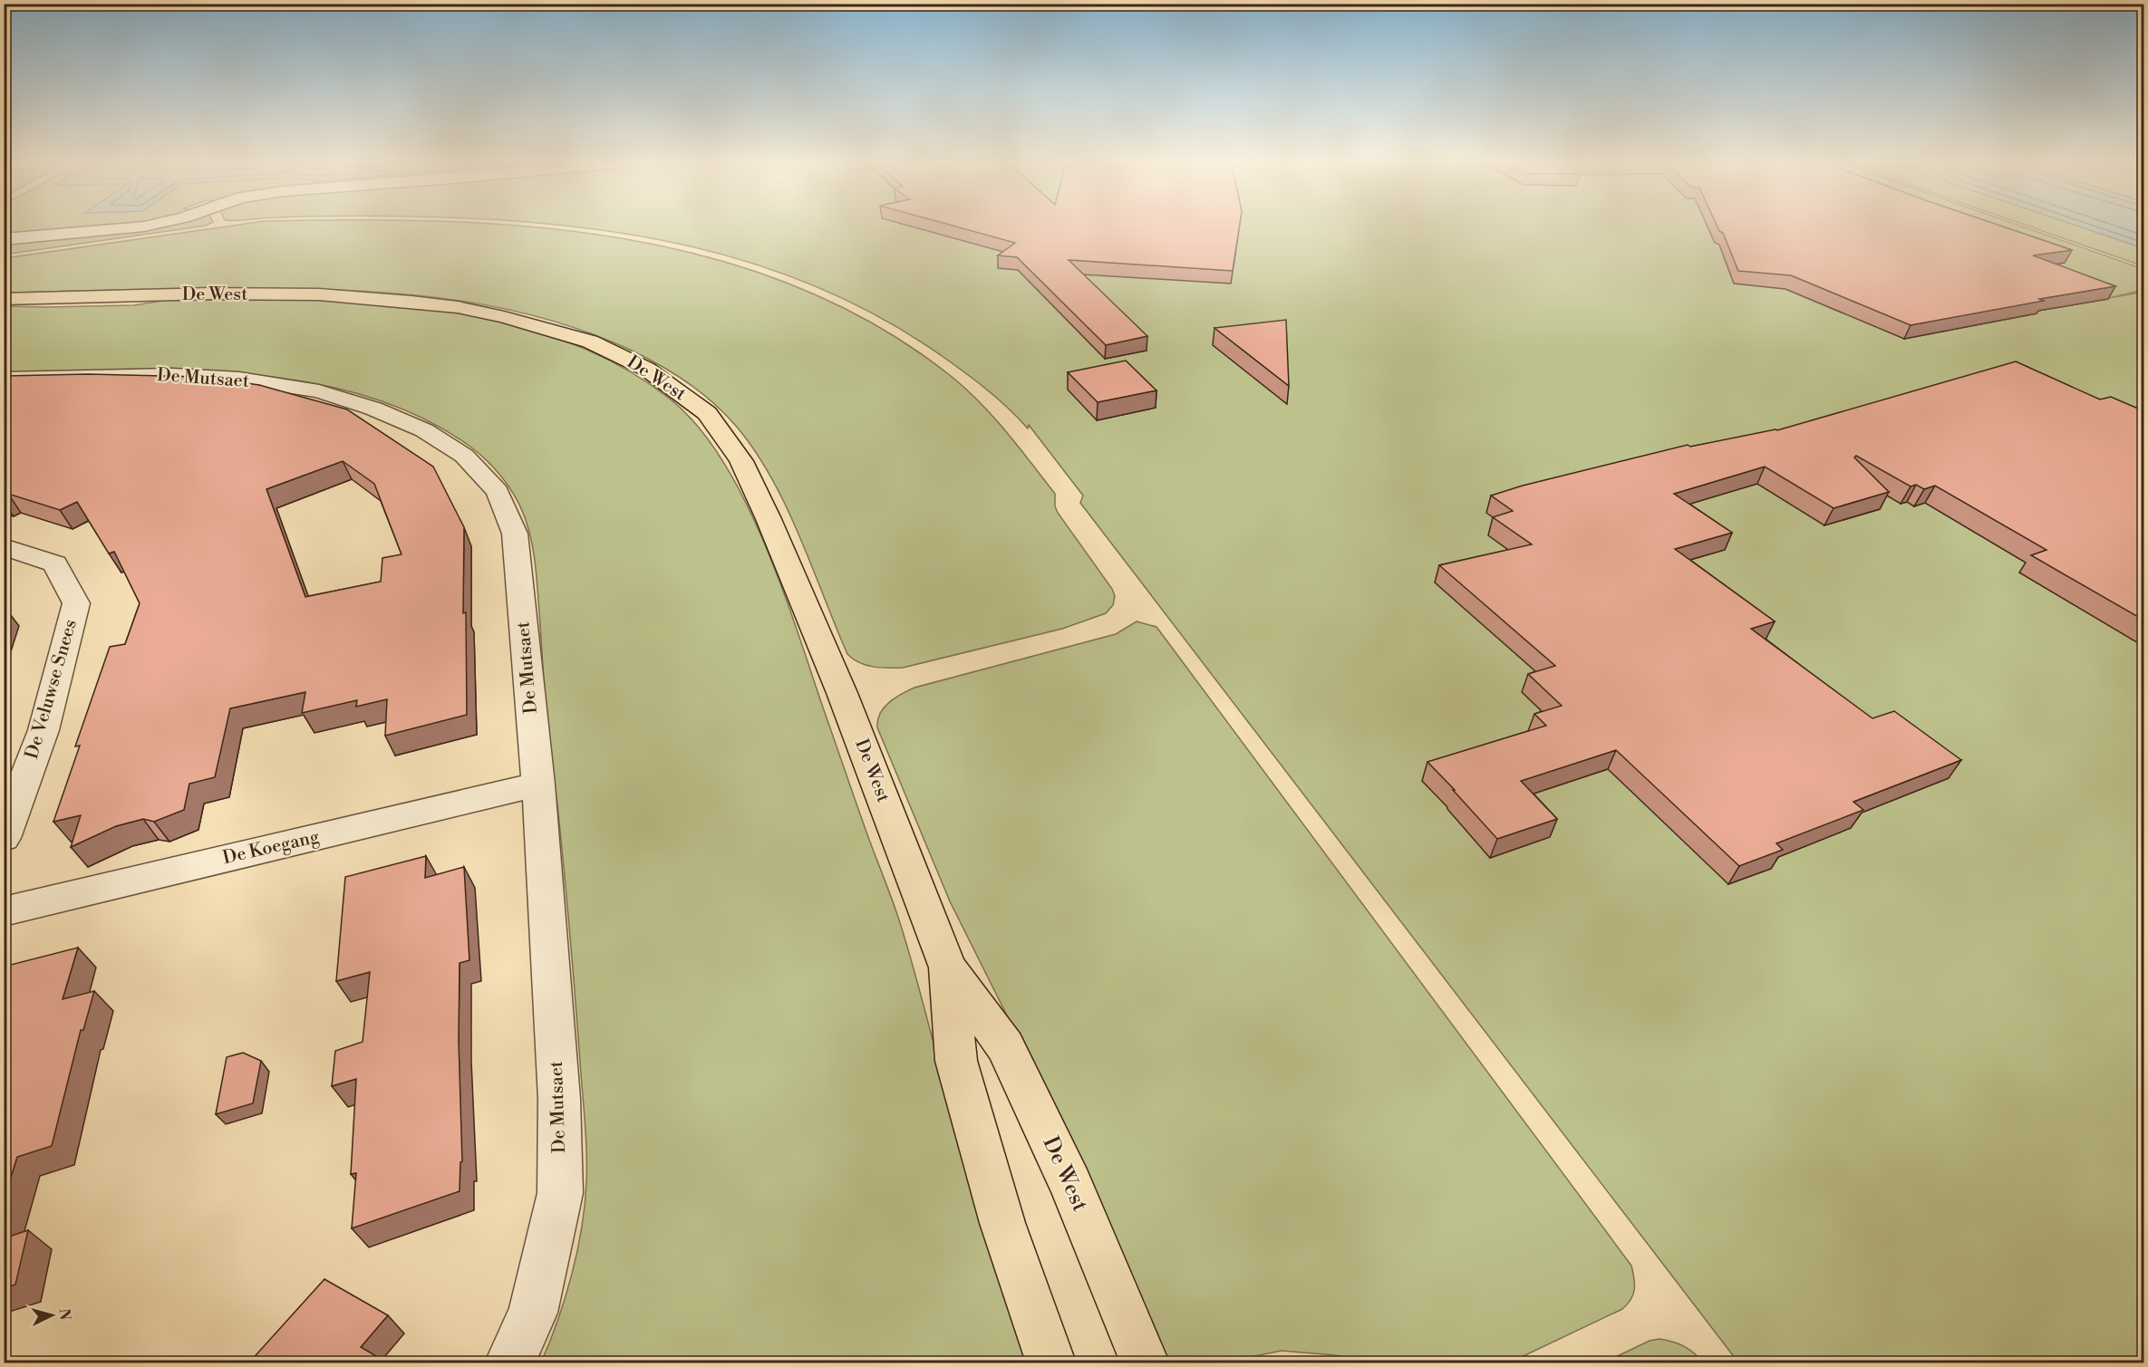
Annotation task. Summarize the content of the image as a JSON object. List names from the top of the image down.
{
  "streets": {
    "main road": ["De West"],
    "street": ["De Mutsaet", "De Veluwse Snees", "De Koegang"]
  },
  "crossings": [
    ["De Mutsaet", "De Koegang"]
  ],
  "north": "right"
}
